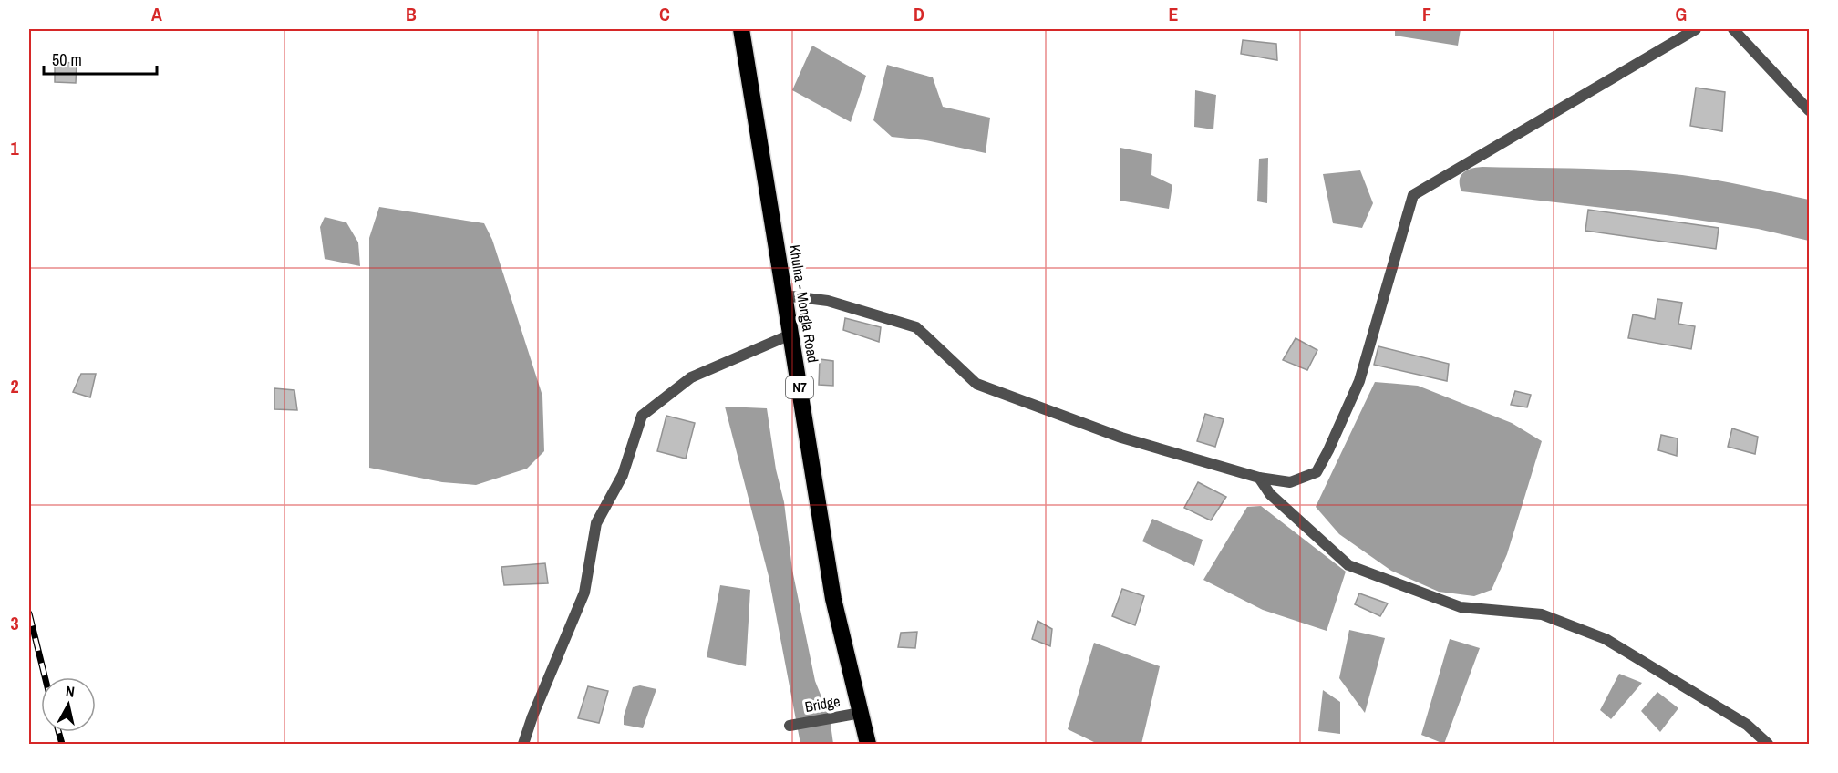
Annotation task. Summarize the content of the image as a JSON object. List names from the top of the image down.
{
  "streets": {
    "highway": ["Khulna - Mongla Road", "N7"],
    "street": ["Bridge"]
  },
  "crossings": [
    ["Khulna - Mongla Road", "Bridge"]
  ],
  "scale_bar": "50 m",
  "north": "top",
  "grid": {
    "columns": [
      "A",
      "B",
      "C",
      "D",
      "E",
      "F",
      "G"
    ],
    "rows": ["1", "2", "3"]
  }
}
